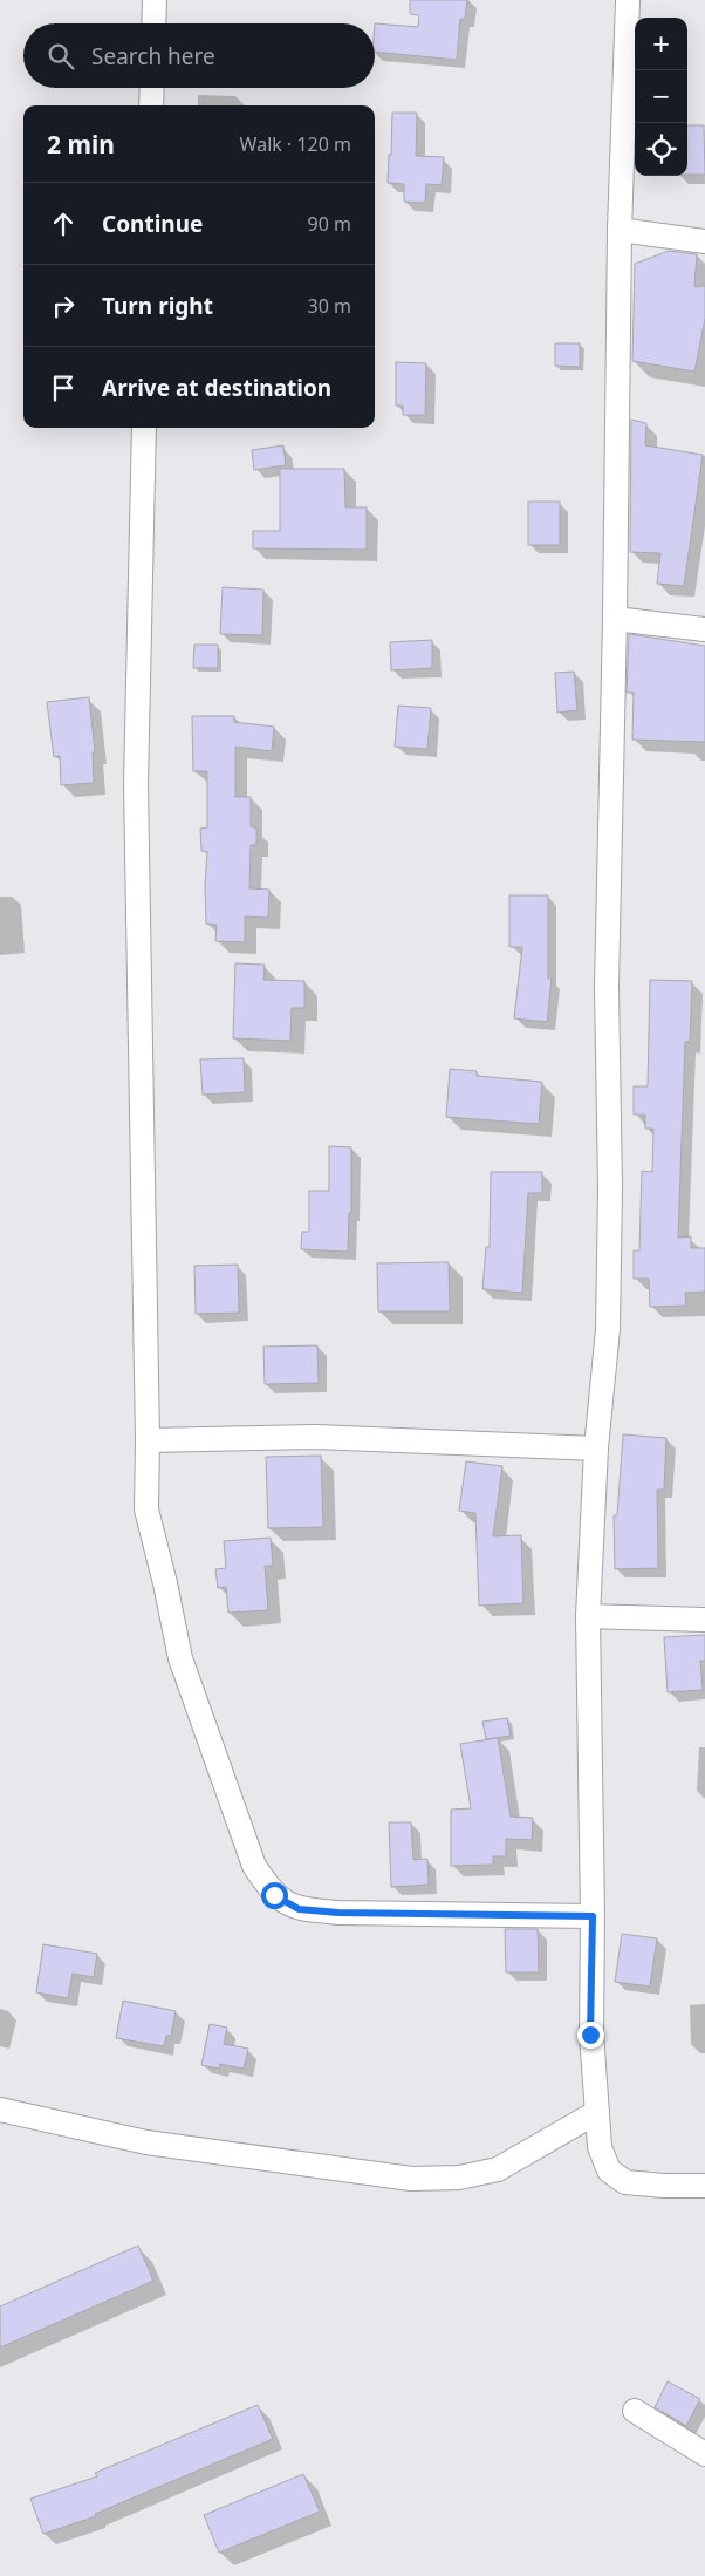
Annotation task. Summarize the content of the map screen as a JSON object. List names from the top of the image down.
{
  "page": {
    "map_buttons": ["+", "−"],
    "search": "Search here",
    "heading": ["2 min", "Walk · 120 m"],
    "list": [
      ["Continue", "90 m"],
      ["Turn right", "30 m"],
      "Arrive at destination"
    ]
  }
}
